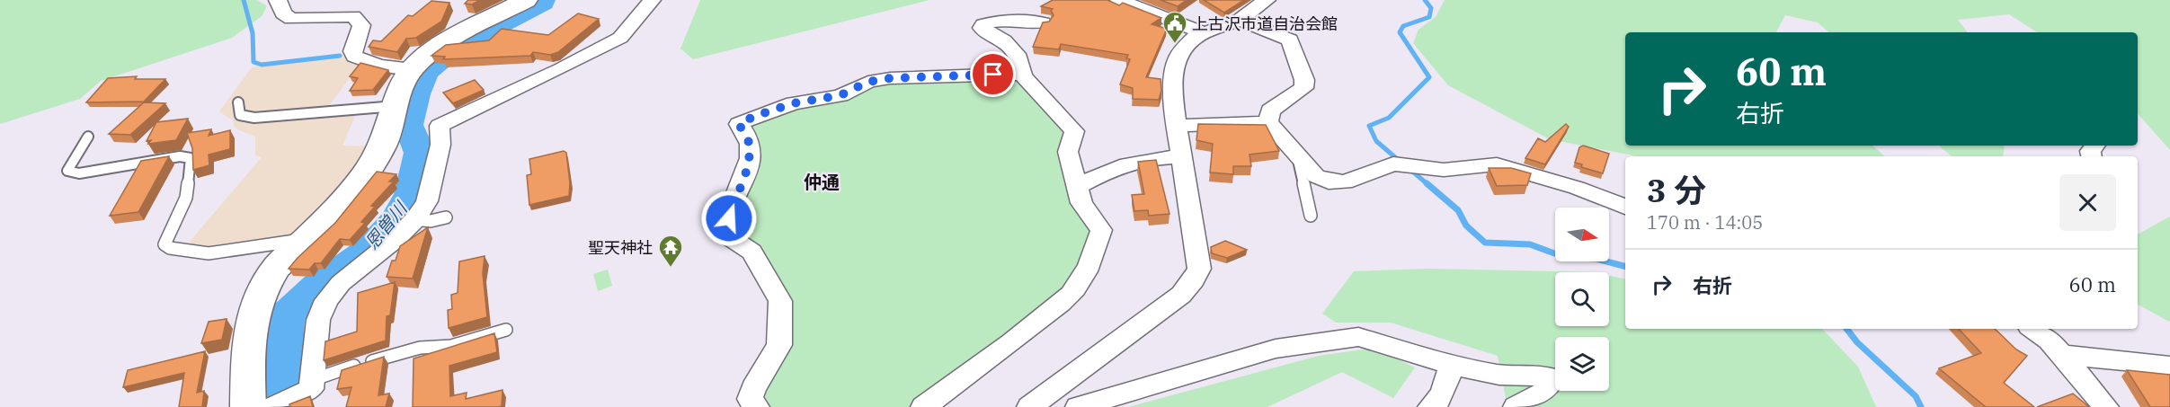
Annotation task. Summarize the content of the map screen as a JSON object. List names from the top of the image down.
{
  "districts": ["仲通"],
  "water": ["恩曽川"],
  "places": {
    "public building": ["上古沢市道自治会館"],
    "temple": ["聖天神社"]
  },
  "north": "right",
  "page": {
    "turn": ["60 m", "右折"],
    "heading": ["3 分", "170 m · 14:05"],
    "list": [
      {
        "name": "右折",
        "value": "60 m"
      }
    ]
  }
}
